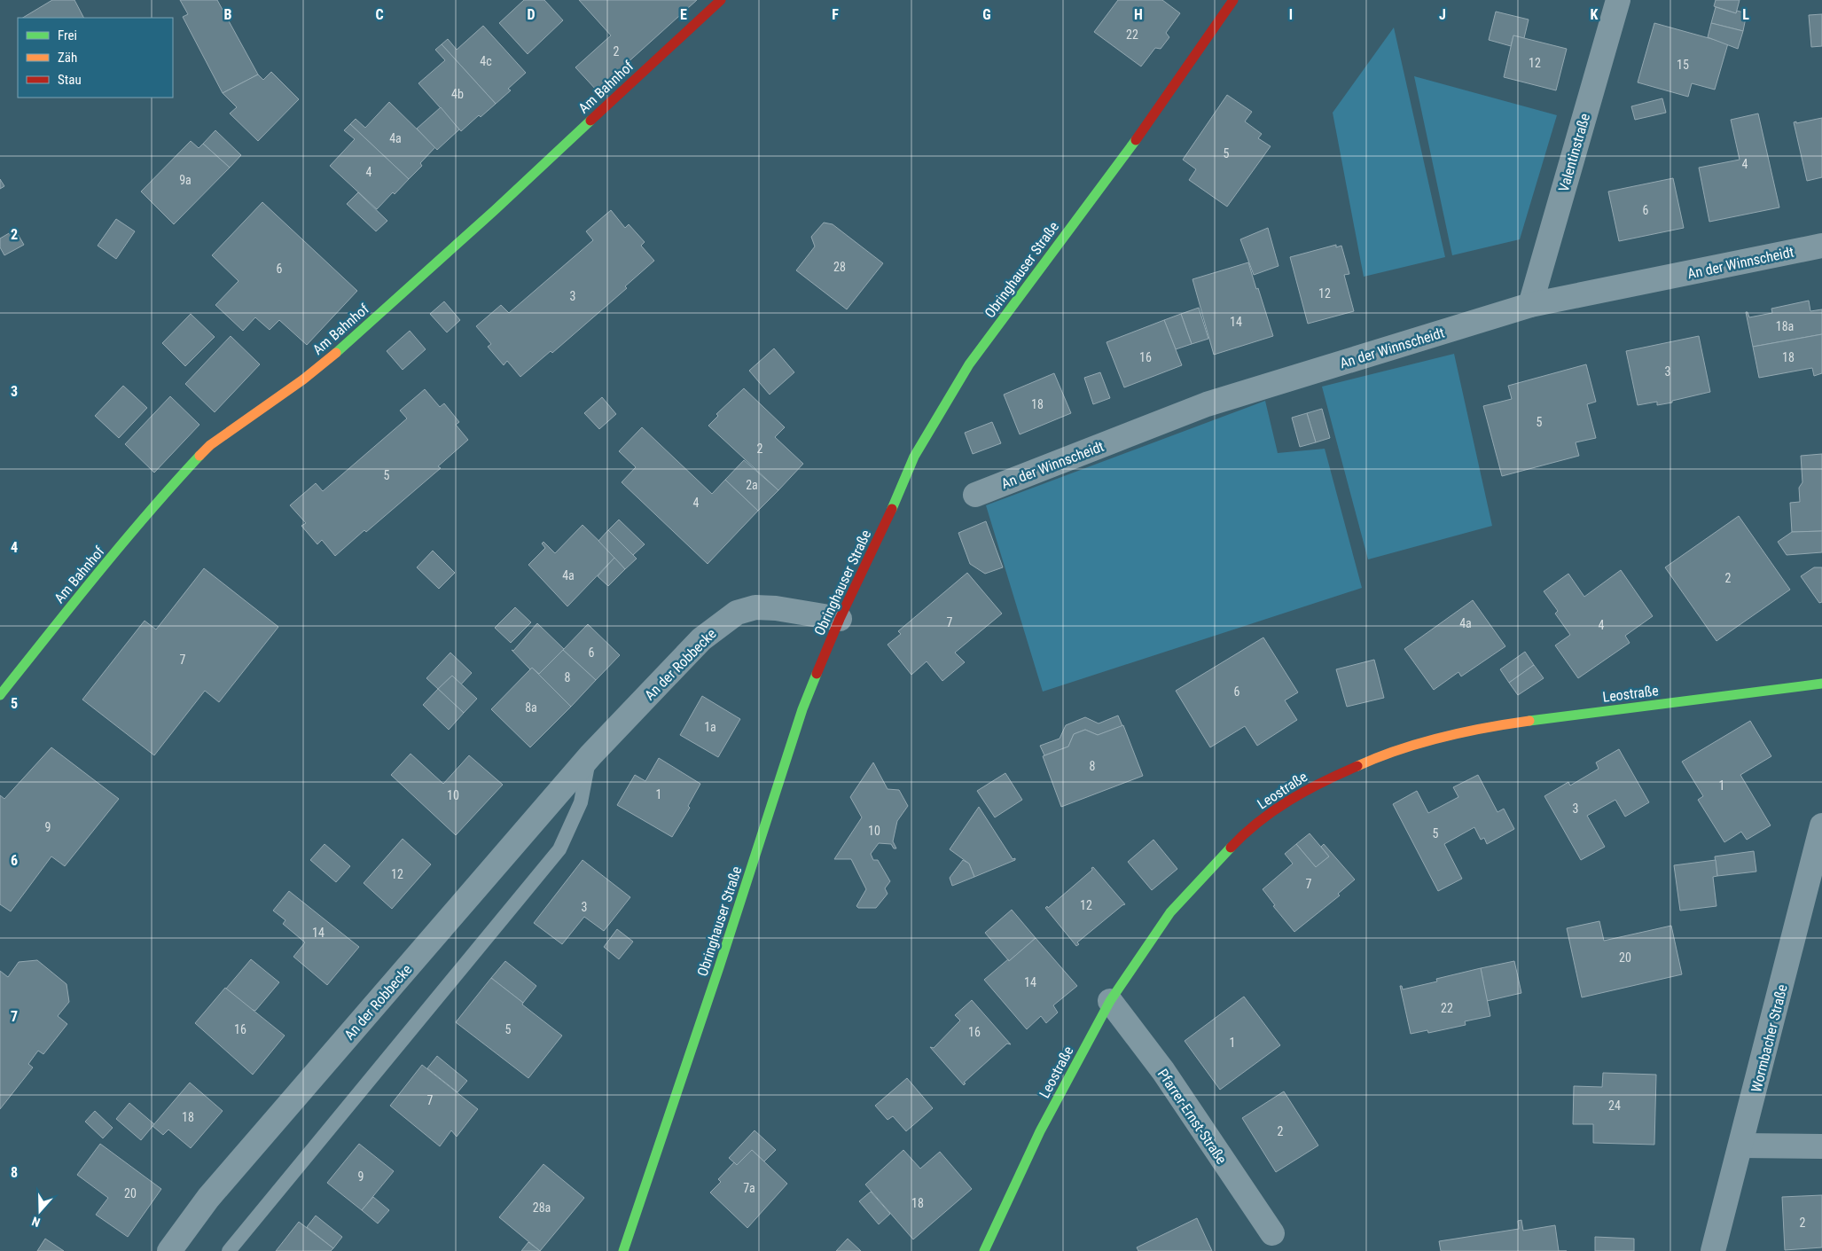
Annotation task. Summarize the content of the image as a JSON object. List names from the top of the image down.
{
  "streets": {
    "street": [
      "Am Bahnhof",
      "Valentinstraße",
      "An der Winnscheidt",
      "Obringhauser Straße",
      "An der Robbecke",
      "Leostraße",
      "Wormbacher Straße",
      "Pfarrer-Ernst-Straße"
    ]
  },
  "crossings": [
    ["Valentinstraße", "An der Winnscheidt"],
    ["Obringhauser Straße", "An der Robbecke"],
    ["Leostraße", "Pfarrer-Ernst-Straße"]
  ],
  "house_numbers": [
    "22",
    "2",
    "4c",
    "12",
    "15",
    "4b",
    "4a",
    "5",
    "4",
    "4",
    "9a",
    "6",
    "28",
    "6",
    "12",
    "3",
    "14",
    "18a",
    "16",
    "18",
    "3",
    "18",
    "5",
    "2",
    "5",
    "2a",
    "4",
    "4a",
    "2",
    "7",
    "4a",
    "4",
    "6",
    "7",
    "8",
    "6",
    "8a",
    "1a",
    "8",
    "1",
    "1",
    "10",
    "3",
    "9",
    "10",
    "5",
    "12",
    "7",
    "12",
    "3",
    "14",
    "20",
    "14",
    "22",
    "16",
    "5",
    "16",
    "1",
    "7",
    "24",
    "18",
    "2",
    "9",
    "7a",
    "20",
    "18",
    "28a",
    "2"
  ],
  "legend": ["Frei", "Zäh", "Stau"],
  "north": "bottom",
  "grid": {
    "columns": [
      "B",
      "C",
      "D",
      "E",
      "F",
      "G",
      "H",
      "I",
      "J",
      "K",
      "L"
    ],
    "rows": [
      "2",
      "3",
      "4",
      "5",
      "6",
      "7",
      "8"
    ]
  }
}
